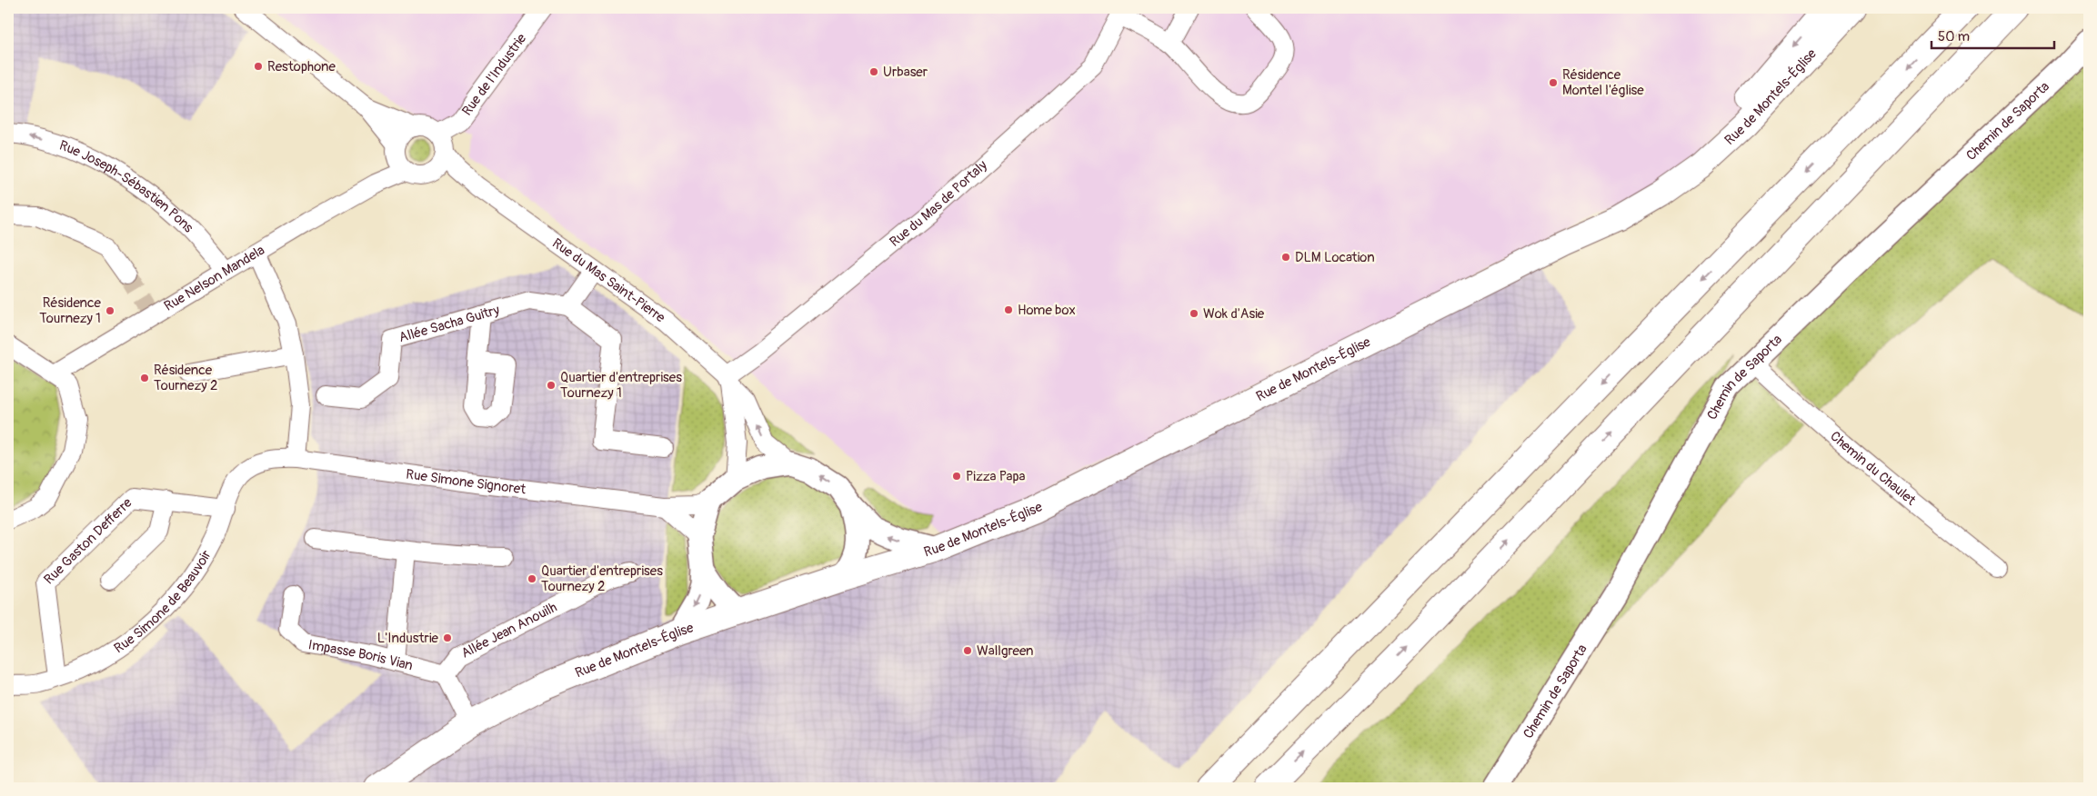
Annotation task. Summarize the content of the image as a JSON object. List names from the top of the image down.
{
  "streets": {
    "main road": ["Rue de Montels-Église"],
    "street": [
      "Rue de l'Industrie",
      "Chemin de Saporta",
      "Rue Joseph-Sébastien Pons",
      "Rue du Mas de Portaly",
      "Rue Nelson Mandela",
      "Rue du Mas Saint-Pierre",
      "Allée Sacha Guitry",
      "Chemin du Chaulet",
      "Rue Simone Signoret",
      "Rue Gaston Defferre",
      "Rue Simone de Beauvoir",
      "Allée Jean Anouilh",
      "Impasse Boris Vian"
    ]
  },
  "crossings": [
    ["Rue de l'Industrie", "Rue Nelson Mandela"],
    ["Rue de l'Industrie", "Rue du Mas Saint-Pierre"],
    ["Rue de Montels-Église", "Rue du Mas Saint-Pierre"],
    ["Rue de Montels-Église", "Rue Simone Signoret"],
    ["Chemin de Saporta", "Chemin du Chaulet"],
    ["Rue Joseph-Sébastien Pons", "Rue Nelson Mandela"],
    ["Rue du Mas de Portaly", "Rue du Mas Saint-Pierre"],
    ["Rue Nelson Mandela", "Rue du Mas Saint-Pierre"],
    ["Rue du Mas Saint-Pierre", "Rue Simone Signoret"],
    ["Rue Simone Signoret", "Rue Simone de Beauvoir"],
    ["Rue Gaston Defferre", "Rue Simone de Beauvoir"],
    ["Allée Jean Anouilh", "Impasse Boris Vian"]
  ],
  "places": [
    "Restophone",
    "Urbaser",
    "Résidence Montel l'église",
    "DLM Location",
    "Home box",
    "Résidence Tournezy 1",
    "Wok d'Asie",
    "Résidence Tournezy 2",
    "Quartier d'entreprises Tournezy 1",
    "Pizza Papa",
    "Quartier d'entreprises Tournezy 2",
    "L'Industrie",
    "Wallgreen"
  ],
  "scale_bar": "50 m"
}
